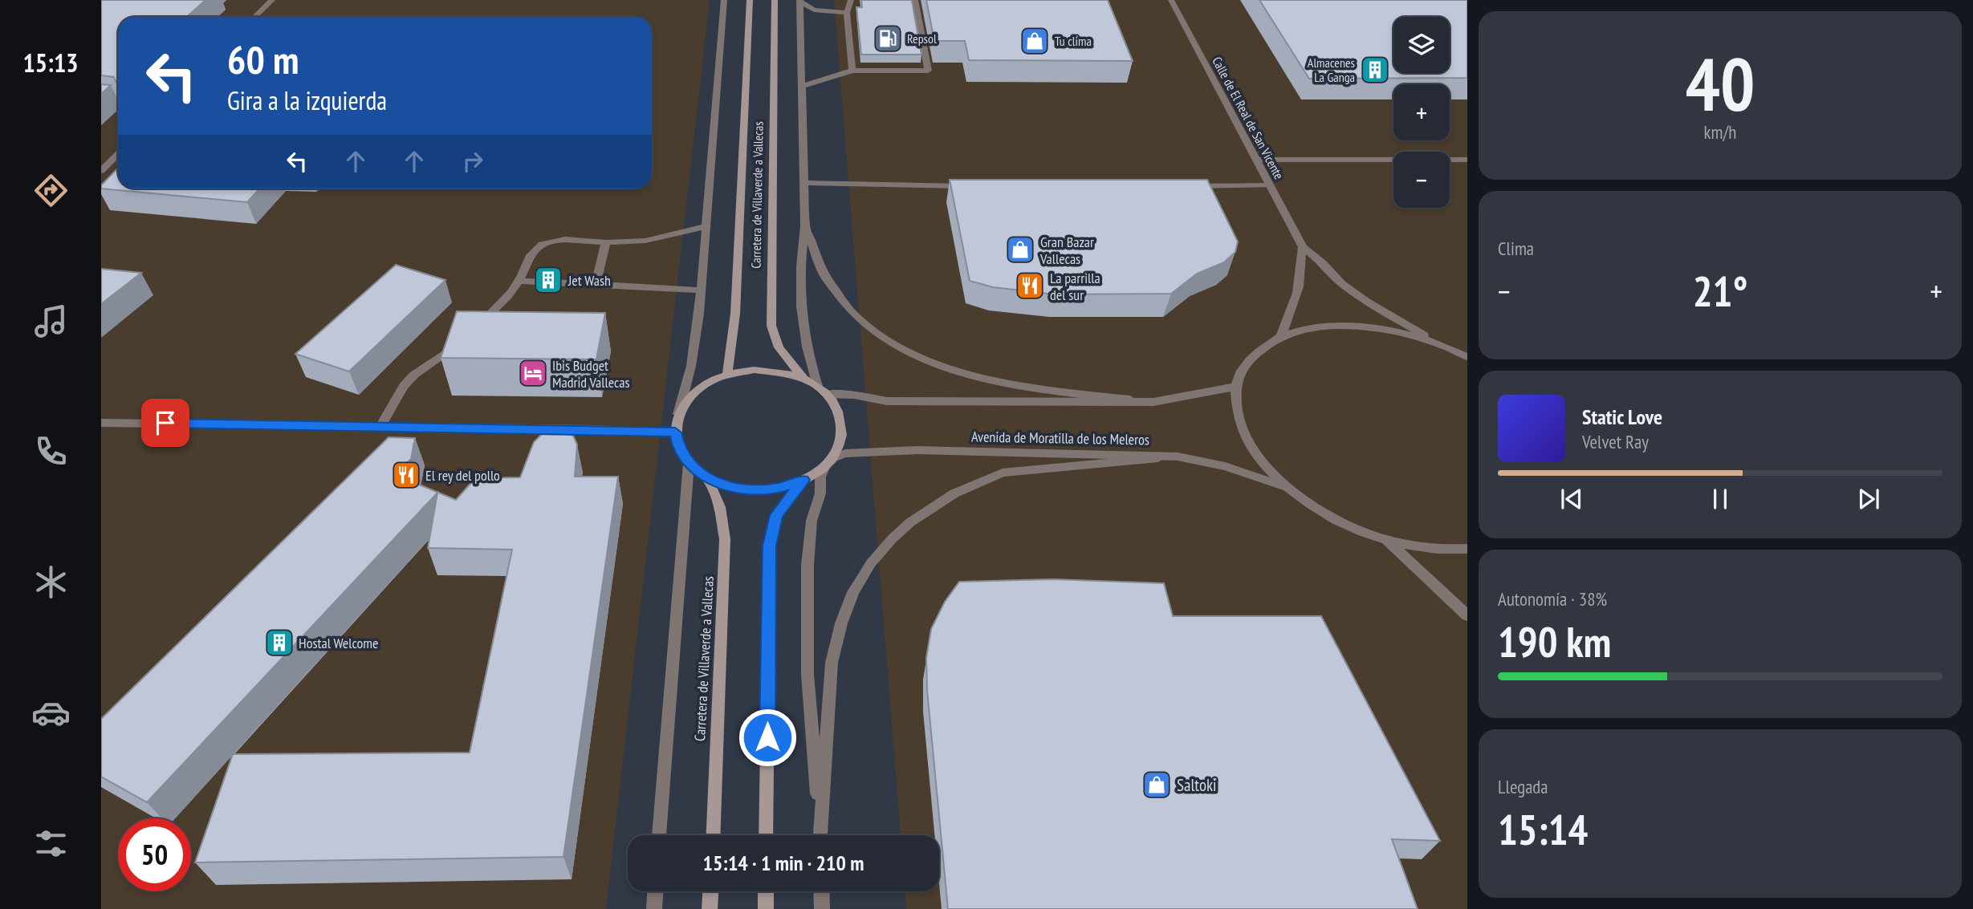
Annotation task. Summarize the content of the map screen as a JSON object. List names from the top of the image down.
{
  "streets": {
    "main road": ["Carretera de Villaverde a Vallecas"],
    "street": ["Calle de El Real de San Vicente", "Avenida de Moratilla de los Meleros"]
  },
  "crossings": [
    ["Carretera de Villaverde a Vallecas", "Avenida de Moratilla de los Meleros"]
  ],
  "places": {
    "fuel station": ["Repsol"],
    "shop": ["Tu clima", "Gran Bazar Vallecas", "Saltoki"],
    "building": ["Almacenes La Ganga", "Jet Wash", "Hostal Welcome"],
    "restaurant": ["La parrilla del sur", "El rey del pollo"],
    "hotel": ["Ibis Budget Madrid Vallecas"]
  },
  "page": {
    "tabs": "15:13",
    "tile": [
      ["40", "km/h"],
      "Clima",
      ["Autonomía · 38%", "190 km"],
      ["Llegada", "15:14"]
    ],
    "map_buttons": ["+", "−"],
    "turn": ["60 m", "Gira a la izquierda"],
    "heat": ["−", "21°", "+"],
    "song": ["Static Love", "Velvet Ray"],
    "limit": "50",
    "trip": "15:14 · 1 min · 210 m"
  }
}
